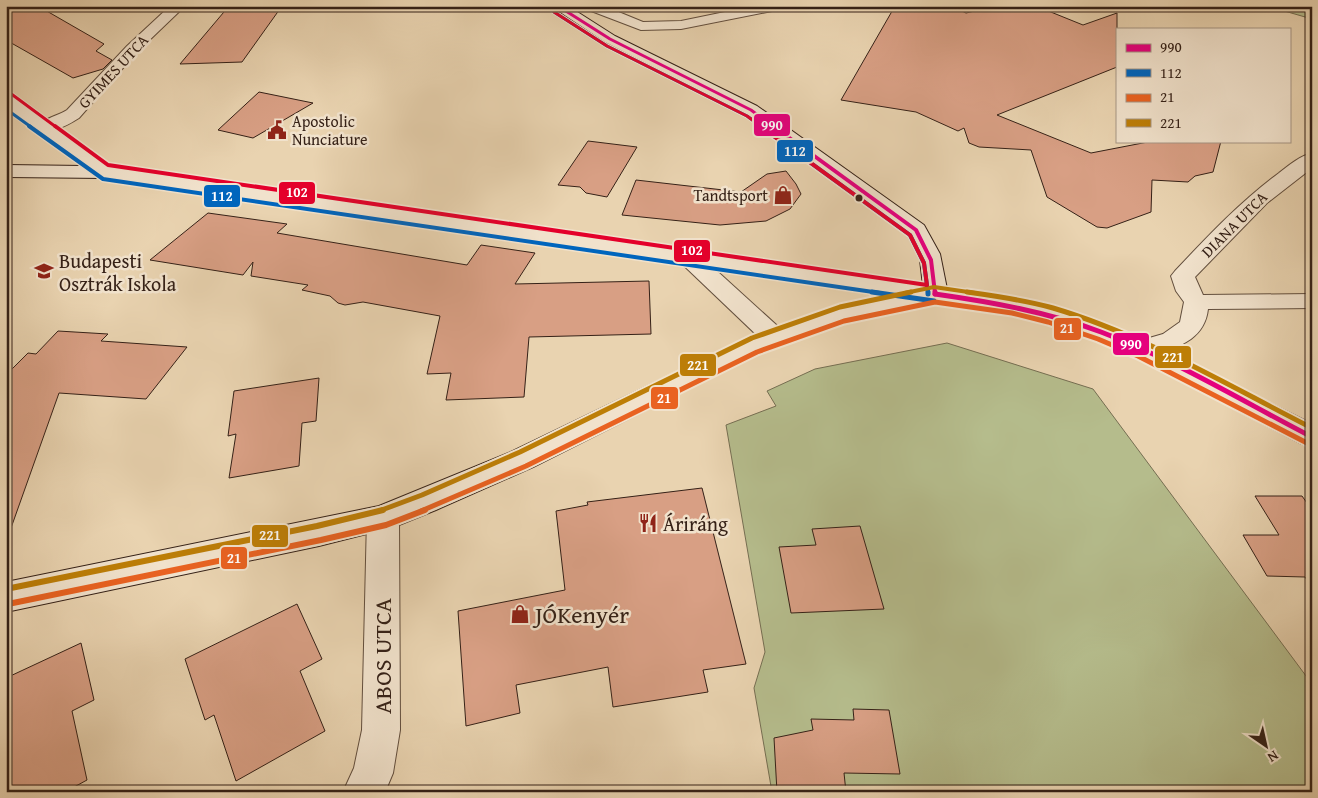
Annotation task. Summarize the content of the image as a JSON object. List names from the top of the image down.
{
  "streets": {
    "street": ["GYIMES UTCA", "DIANA UTCA", "ABOS UTCA"]
  },
  "places": {
    "public building": ["Apostolic Nunciature"],
    "shop": ["Tandtsport", "JÓKenyér"],
    "school or university": ["Budapesti Osztrák Iskola"],
    "restaurant": ["Áriráng"]
  },
  "lines": [
    "transit line 990",
    "transit line 112",
    "transit line 102",
    "transit line 221",
    "transit line 21"
  ],
  "legend": [
    "990",
    "112",
    "21",
    "221"
  ],
  "north": "bottom right"
}
